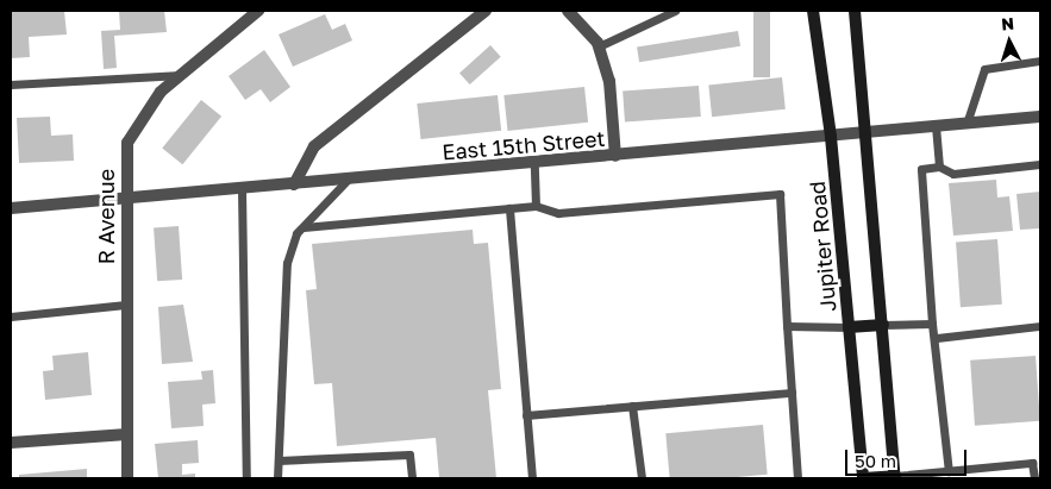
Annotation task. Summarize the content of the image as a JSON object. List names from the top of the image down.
{
  "streets": {
    "main road": ["Jupiter Road"],
    "street": ["East 15th Street", "R Avenue"]
  },
  "crossings": [
    ["East 15th Street", "R Avenue"],
    ["East 15th Street", "Jupiter Road"]
  ],
  "scale_bar": "50 m",
  "north": "top"
}
